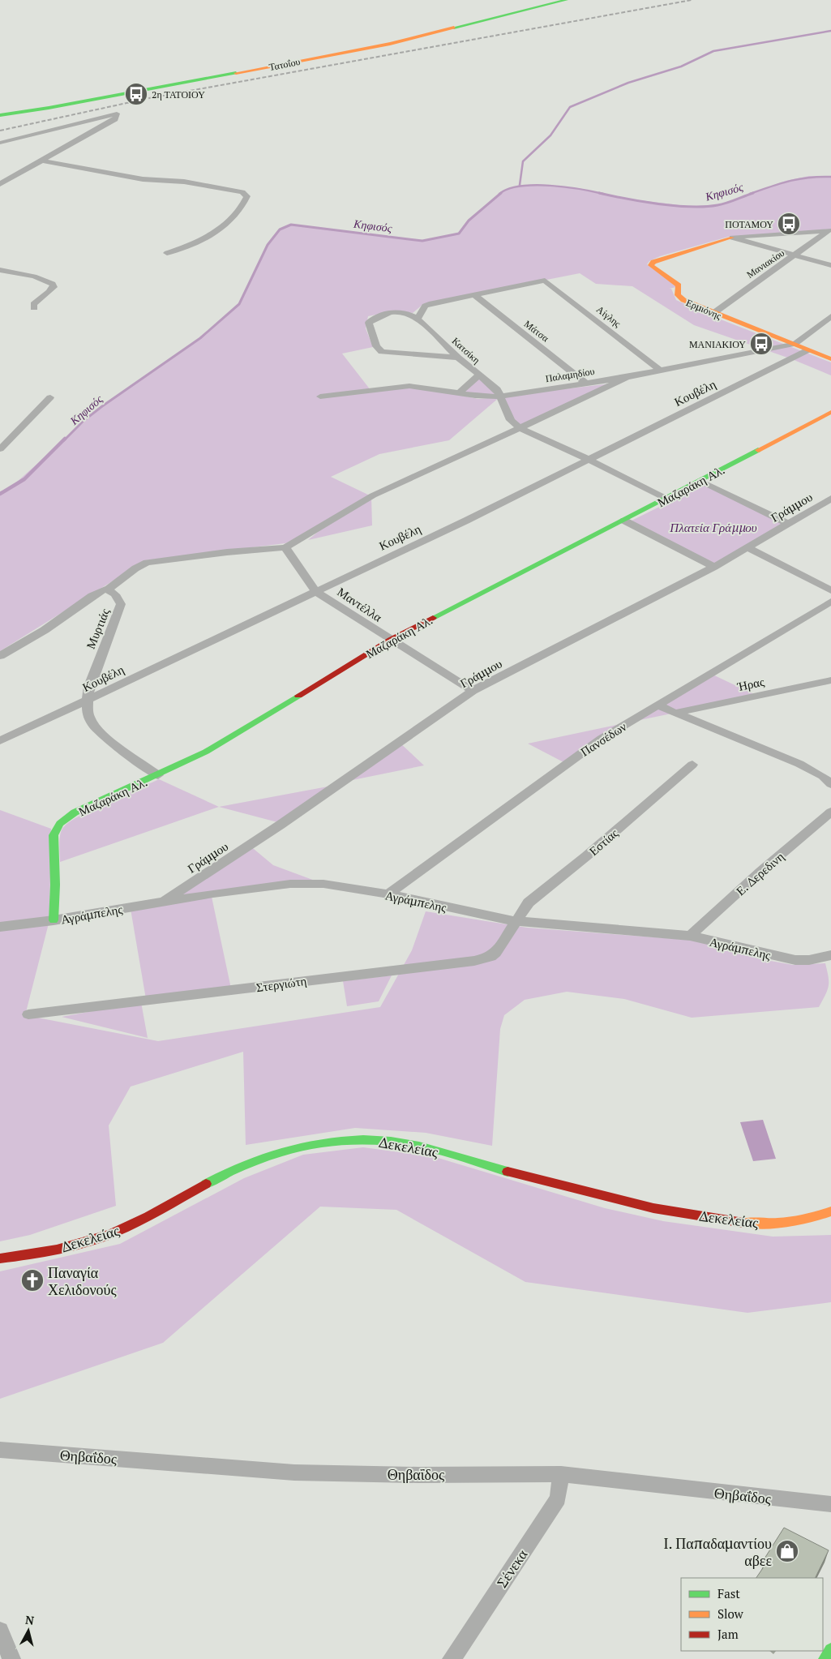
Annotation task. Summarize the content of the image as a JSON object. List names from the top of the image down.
{
  "streets": {
    "street": [
      "Τατοΐου",
      "Μανιακίου",
      "Ερμιόνης",
      "Αίγλης",
      "Μάτσα",
      "Κατσίκη",
      "Παλαμηδίου",
      "Κουβέλη",
      "Μαζαράκη Αλ.",
      "Γράμμου",
      "Μαντέλλα",
      "Μυρτιάς",
      "Ήρας",
      "Πανσέδων",
      "Εστίας",
      "Ε. Δερεδινη",
      "Αγράμπελης",
      "Στεργιώτη",
      "Δεκελείας",
      "Θηβαΐδος",
      "Σένεκα"
    ]
  },
  "crossings": [
    ["Μανιακίου", "Ερμιόνης"],
    ["Ερμιόνης", "Παλαμηδίου"],
    ["Ερμιόνης", "Κουβέλη"],
    ["Αίγλης", "Μάτσα"],
    ["Αίγλης", "Παλαμηδίου"],
    ["Μάτσα", "Παλαμηδίου"],
    ["Κατσίκη", "Παλαμηδίου"],
    ["Κουβέλη", "Μαντέλλα"],
    ["Κουβέλη", "Μυρτιάς"],
    ["Μαζαράκη Αλ.", "Μαντέλλα"],
    ["Μαζαράκη Αλ.", "Μυρτιάς"],
    ["Μαζαράκη Αλ.", "Αγράμπελης"],
    ["Γράμμου", "Μαντέλλα"],
    ["Γράμμου", "Αγράμπελης"],
    ["Πανσέδων", "Αγράμπελης"],
    ["Εστίας", "Αγράμπελης"],
    ["Εστίας", "Στεργιώτη"],
    ["Ε. Δερεδινη", "Αγράμπελης"],
    ["Αγράμπελης", "Στεργιώτη"],
    ["Θηβαΐδος", "Σένεκα"]
  ],
  "water": ["Κηφισός"],
  "parks": ["Πλατεία Γράμμου"],
  "places": {
    "bus stop": ["2η ΤΑΤΟΙΟΥ", "ΠΟΤΑΜΟΥ", "ΜΑΝΙΑΚΙΟΥ"],
    "church": ["Παναγία Χελιδονούς"],
    "shop": ["Ι. Παπαδαμαντίου αβεε"]
  },
  "legend": ["Fast", "Slow", "Jam"],
  "north": "top"
}
